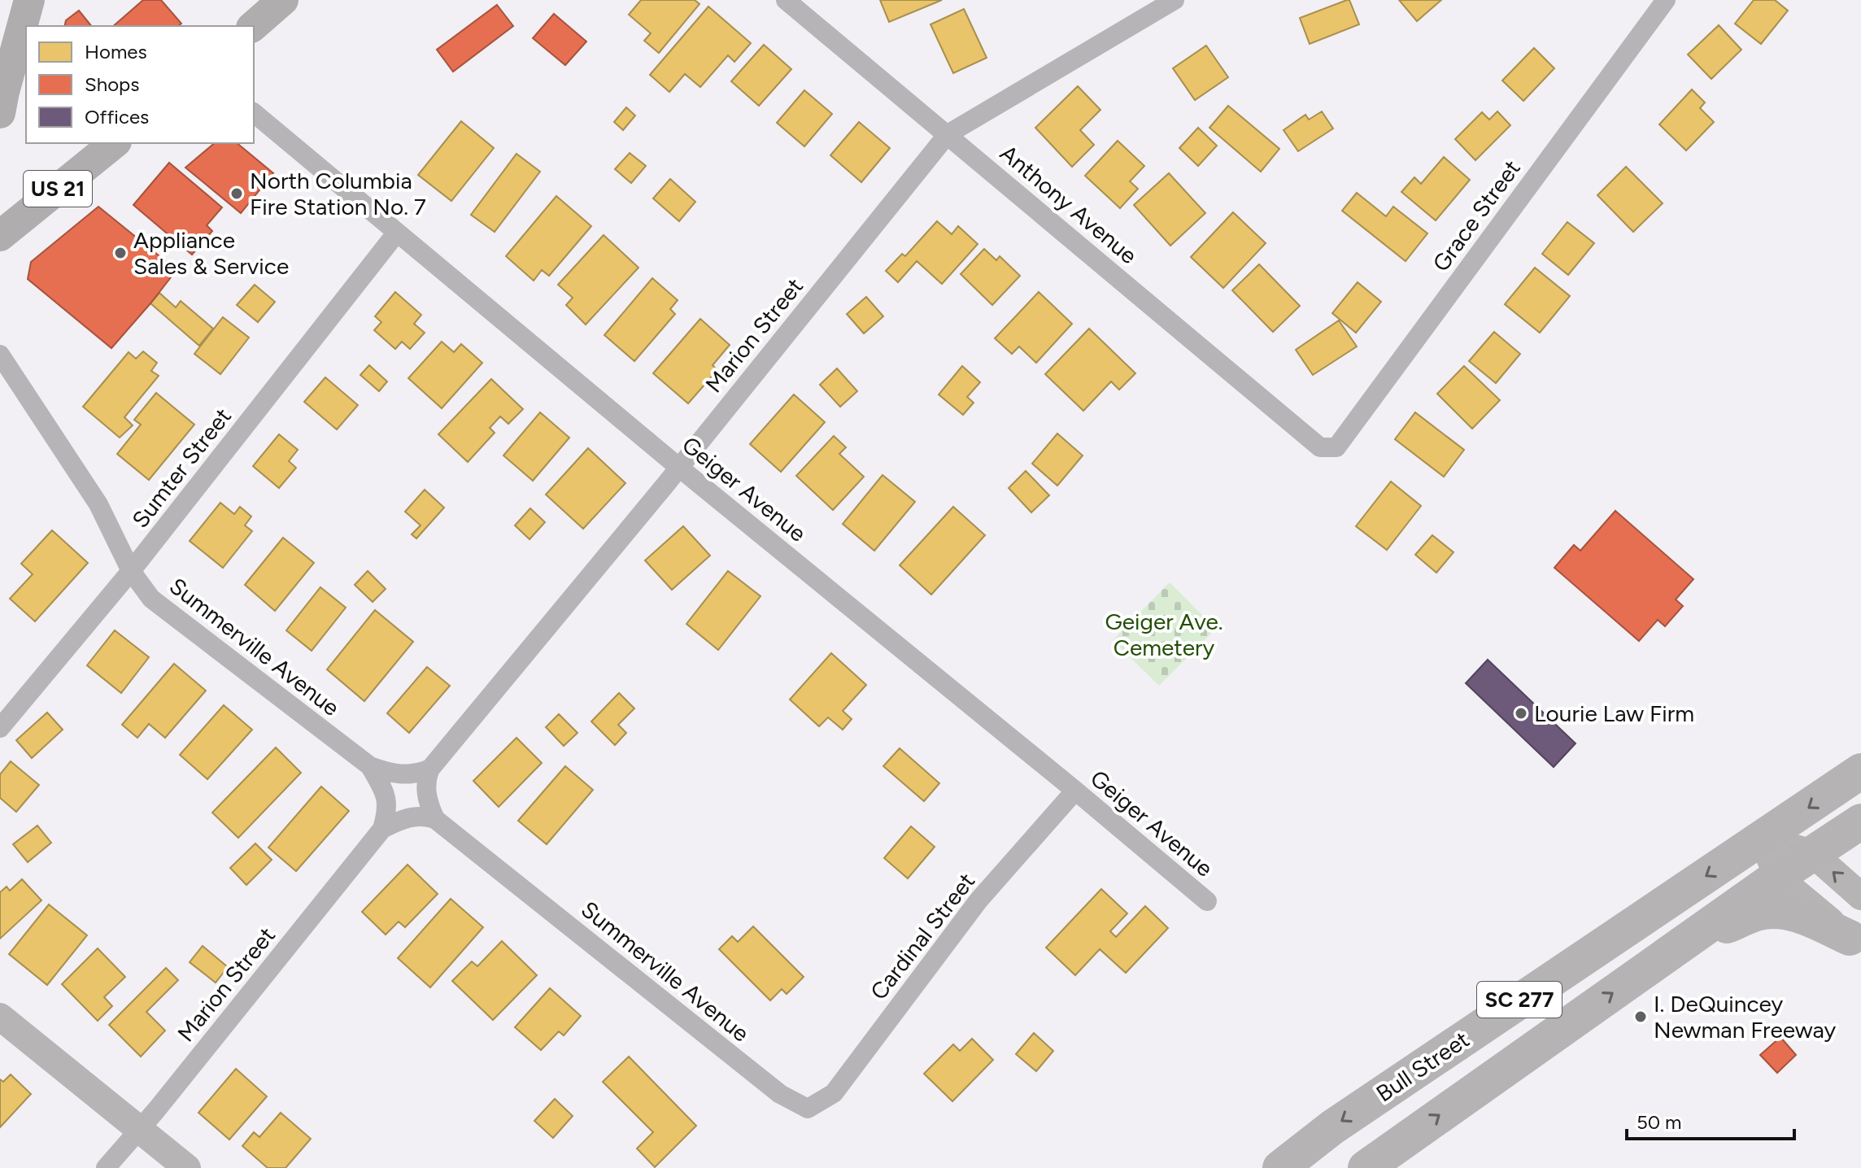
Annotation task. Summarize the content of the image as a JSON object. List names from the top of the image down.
{
  "streets": {
    "highway": ["SC 277", "Bull Street"],
    "main road": ["US 21"],
    "street": [
      "Anthony Avenue",
      "Grace Street",
      "Marion Street",
      "Sumter Street",
      "Geiger Avenue",
      "Summerville Avenue",
      "Cardinal Street"
    ]
  },
  "crossings": [
    ["Anthony Avenue", "Grace Street"],
    ["Anthony Avenue", "Marion Street"],
    ["Marion Street", "Geiger Avenue"],
    ["Sumter Street", "Geiger Avenue"],
    ["Sumter Street", "Summerville Avenue"],
    ["Geiger Avenue", "Cardinal Street"],
    ["Summerville Avenue", "Cardinal Street"],
    ["SC 277", "Bull Street"]
  ],
  "parks": ["Geiger Ave. Cemetery"],
  "places": [
    "North Columbia Fire Station No. 7",
    "Appliance Sales & Service",
    "Lourie Law Firm",
    "I. DeQuincey Newman Freeway"
  ],
  "legend": ["Homes", "Shops", "Offices"],
  "scale_bar": "50 m"
}
